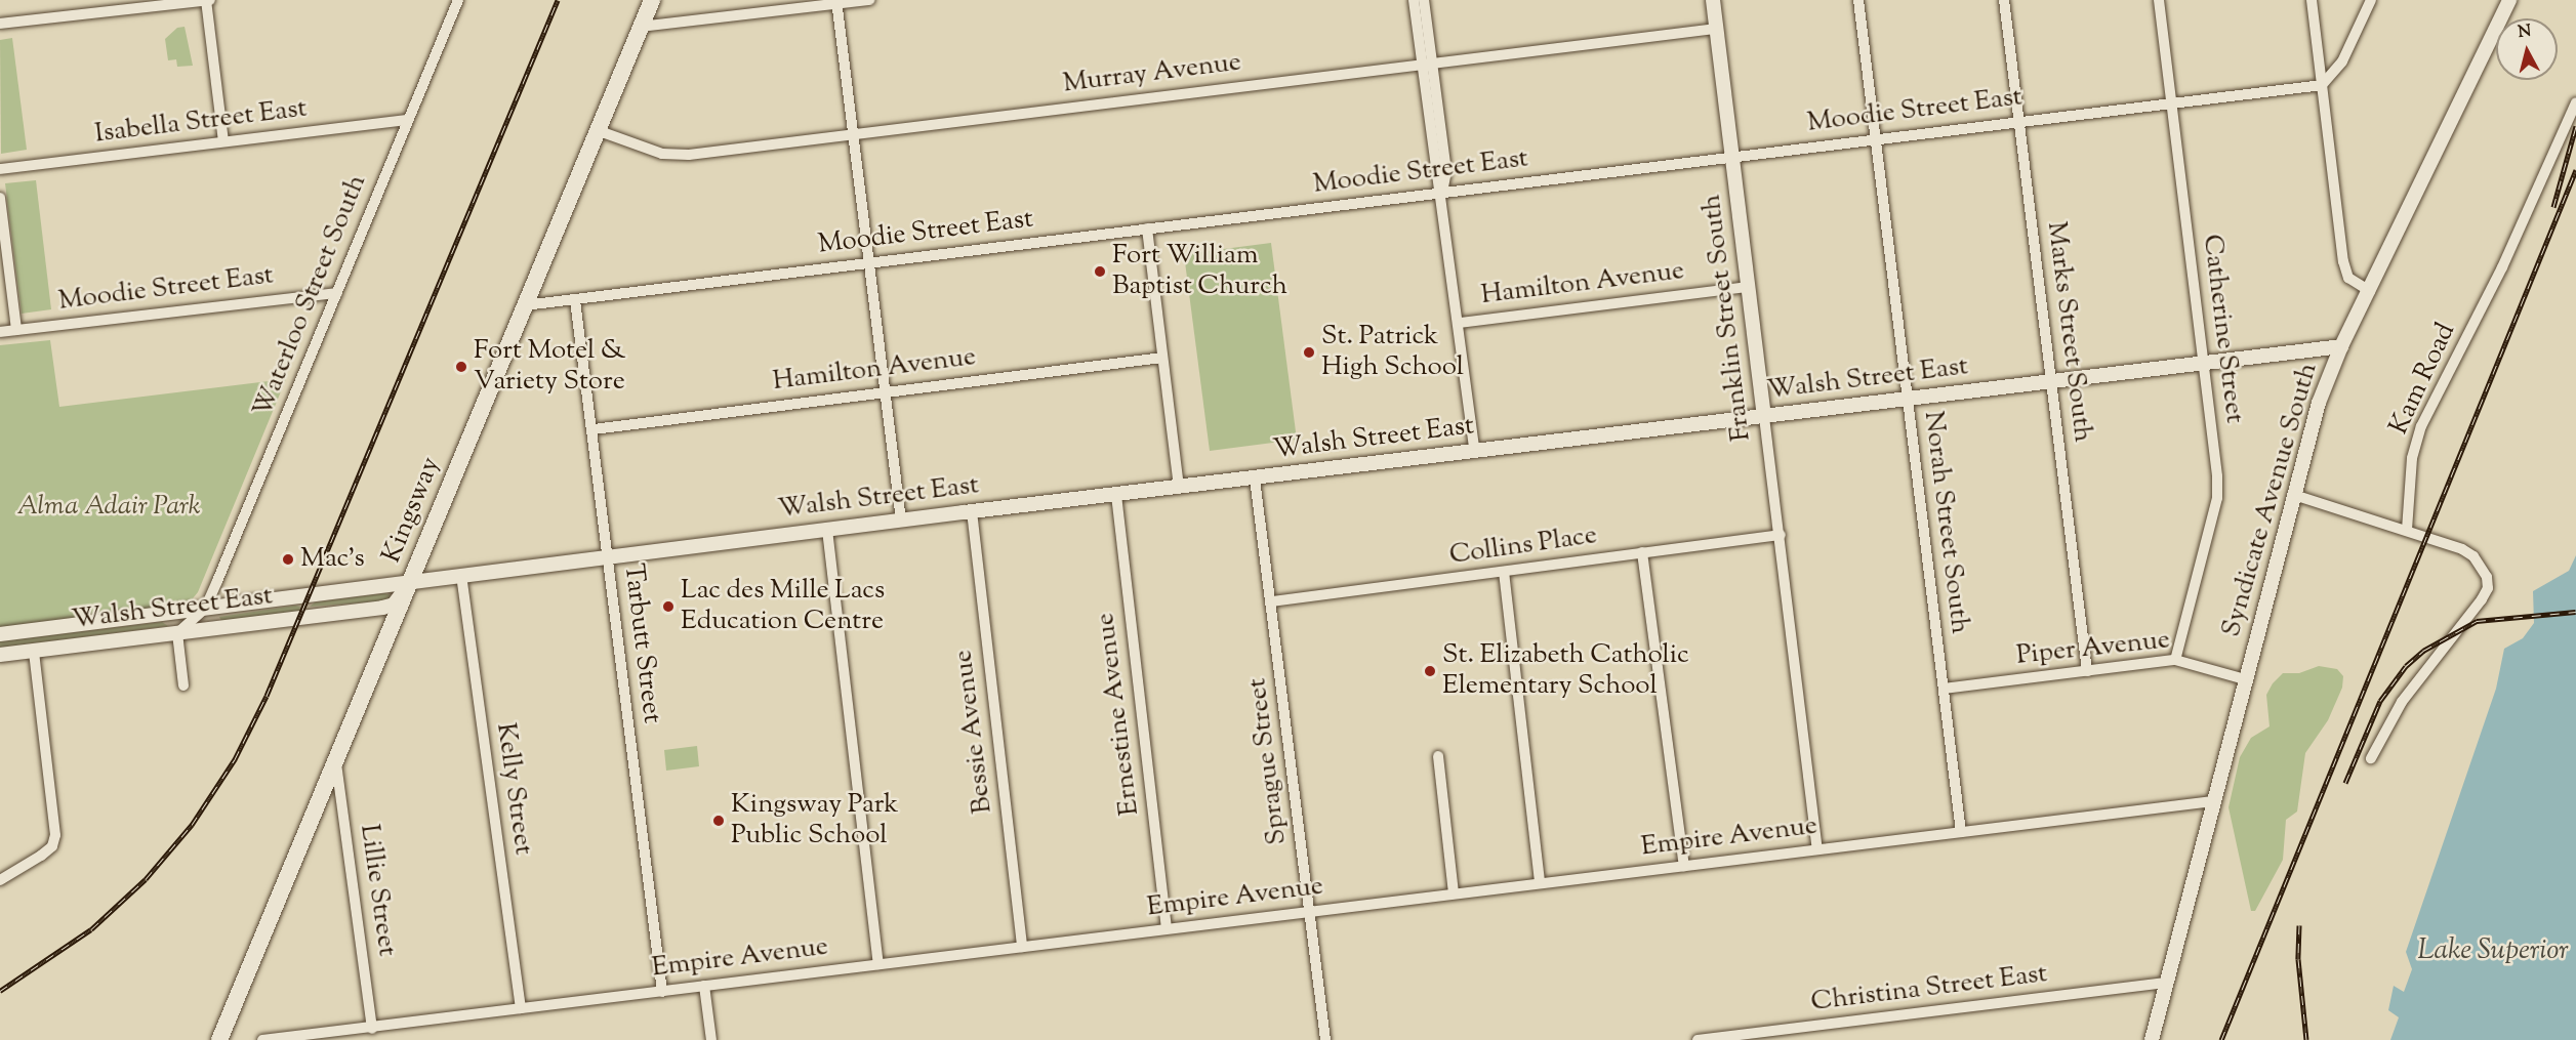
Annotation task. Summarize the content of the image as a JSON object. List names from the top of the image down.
{
  "streets": {
    "main road": ["Kingsway"],
    "street": [
      "Murray Avenue",
      "Moodie Street East",
      "Isabella Street East",
      "Hamilton Avenue",
      "Waterloo Street South",
      "Franklin Street South",
      "Catherine Street",
      "Marks Street South",
      "Walsh Street East",
      "Kam Road",
      "Syndicate Avenue South",
      "Norah Street South",
      "Collins Place",
      "Tarbutt Street",
      "Piper Avenue",
      "Ernestine Avenue",
      "Bessie Avenue",
      "Sprague Street",
      "Kelly Street",
      "Empire Avenue",
      "Lillie Street",
      "Christina Street East"
    ]
  },
  "crossings": [
    ["Murray Avenue", "Franklin Street South"],
    ["Murray Avenue", "Kingsway"],
    ["Moodie Street East", "Waterloo Street South"],
    ["Moodie Street East", "Franklin Street South"],
    ["Moodie Street East", "Catherine Street"],
    ["Moodie Street East", "Marks Street South"],
    ["Moodie Street East", "Kingsway"],
    ["Moodie Street East", "Norah Street South"],
    ["Moodie Street East", "Tarbutt Street"],
    ["Isabella Street East", "Waterloo Street South"],
    ["Hamilton Avenue", "Franklin Street South"],
    ["Hamilton Avenue", "Tarbutt Street"],
    ["Waterloo Street South", "Walsh Street East"],
    ["Franklin Street South", "Walsh Street East"],
    ["Franklin Street South", "Collins Place"],
    ["Franklin Street South", "Empire Avenue"],
    ["Catherine Street", "Walsh Street East"],
    ["Catherine Street", "Piper Avenue"],
    ["Marks Street South", "Walsh Street East"],
    ["Marks Street South", "Piper Avenue"],
    ["Walsh Street East", "Syndicate Avenue South"],
    ["Walsh Street East", "Kingsway"],
    ["Walsh Street East", "Norah Street South"],
    ["Walsh Street East", "Tarbutt Street"],
    ["Walsh Street East", "Ernestine Avenue"],
    ["Walsh Street East", "Bessie Avenue"],
    ["Walsh Street East", "Sprague Street"],
    ["Walsh Street East", "Kelly Street"],
    ["Syndicate Avenue South", "Piper Avenue"],
    ["Syndicate Avenue South", "Empire Avenue"],
    ["Syndicate Avenue South", "Christina Street East"],
    ["Kingsway", "Lillie Street"],
    ["Norah Street South", "Piper Avenue"],
    ["Norah Street South", "Empire Avenue"],
    ["Collins Place", "Sprague Street"],
    ["Tarbutt Street", "Empire Avenue"],
    ["Ernestine Avenue", "Empire Avenue"],
    ["Bessie Avenue", "Empire Avenue"],
    ["Sprague Street", "Empire Avenue"],
    ["Kelly Street", "Empire Avenue"],
    ["Empire Avenue", "Lillie Street"]
  ],
  "water": ["Lake Superior"],
  "parks": ["Alma Adair Park"],
  "places": [
    "Fort William Baptist Church",
    "St. Patrick High School",
    "Fort Motel & Variety Store",
    "Mac's",
    "Lac des Mille Lacs Education Centre",
    "St. Elizabeth Catholic Elementary School",
    "Kingsway Park Public School"
  ],
  "north": "top"
}
